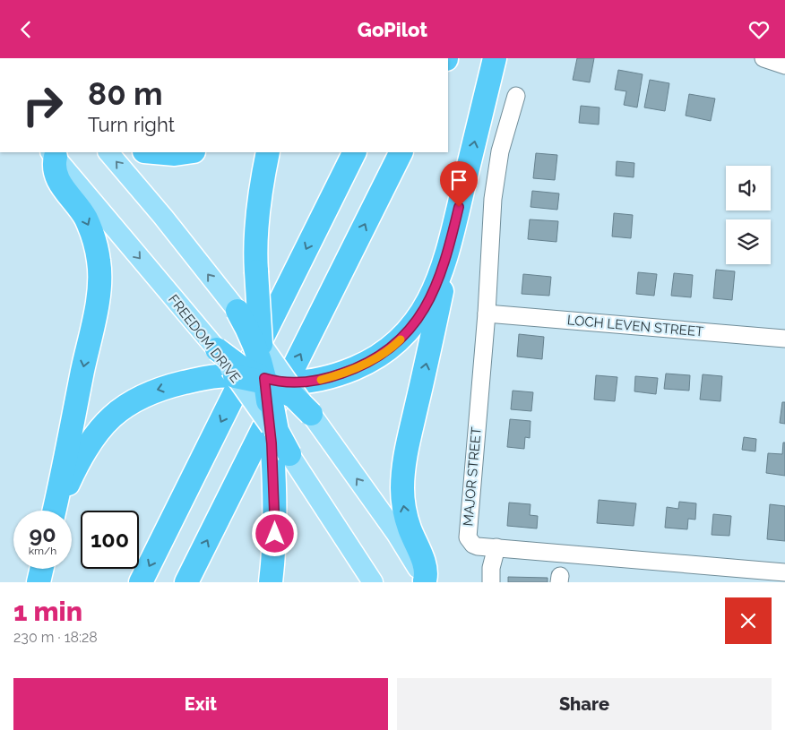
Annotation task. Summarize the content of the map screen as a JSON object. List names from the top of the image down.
{
  "streets": {
    "main road": ["FREEDOM DRIVE"],
    "street": ["LOCH LEVEN STREET", "MAJOR STREET"]
  },
  "crossings": [
    ["LOCH LEVEN STREET", "MAJOR STREET"]
  ],
  "page": {
    "header": "GoPilot",
    "turn": ["80 m", "Turn right"],
    "speed": "90 km/h",
    "limit": "100",
    "heading": ["1 min", "230 m · 18:28"],
    "buttons": ["Exit", "Share"]
  }
}
